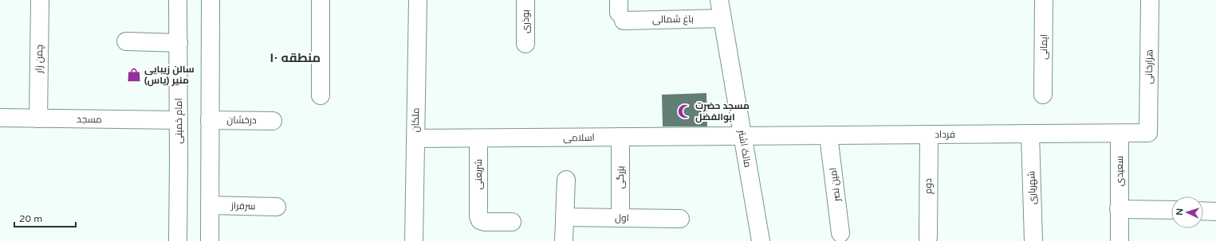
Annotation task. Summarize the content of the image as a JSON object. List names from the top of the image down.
{
  "streets": {
    "street": [
      "باغ شمالی",
      "بوذری",
      "ایمانی",
      "چمن زار",
      "هزارخانی",
      "مسجد",
      "درخشان",
      "ملکان",
      "امام خمینی",
      "فرداد",
      "اسلامی",
      "مالک اشتر",
      "سعیدی",
      "شریعنی",
      "بزرگی",
      "امین نصر",
      "دوم",
      "شهریاری",
      "سرفراز",
      "اول"
    ]
  },
  "crossings": [
    ["باغ شمالی", "مالک اشتر"],
    ["چمن زار", "مسجد"],
    ["هزارخانی", "فرداد"],
    ["مسجد", "امام خمینی"],
    ["ملکان", "اسلامی"],
    ["فرداد", "اسلامی"],
    ["فرداد", "مالک اشتر"],
    ["فرداد", "سعیدی"],
    ["فرداد", "امین نصر"],
    ["فرداد", "دوم"],
    ["فرداد", "شهریاری"],
    ["اسلامی", "مالک اشتر"],
    ["اسلامی", "شریعنی"],
    ["اسلامی", "بزرگی"],
    ["بزرگی", "اول"]
  ],
  "districts": ["منطقه ۱۰"],
  "places": {
    "shop": ["سالن زیبایی منیر (یاس)"],
    "mosque": ["مسجد حضرت ابوالفضل"]
  },
  "scale_bar": "20 m",
  "north": "left"
}
